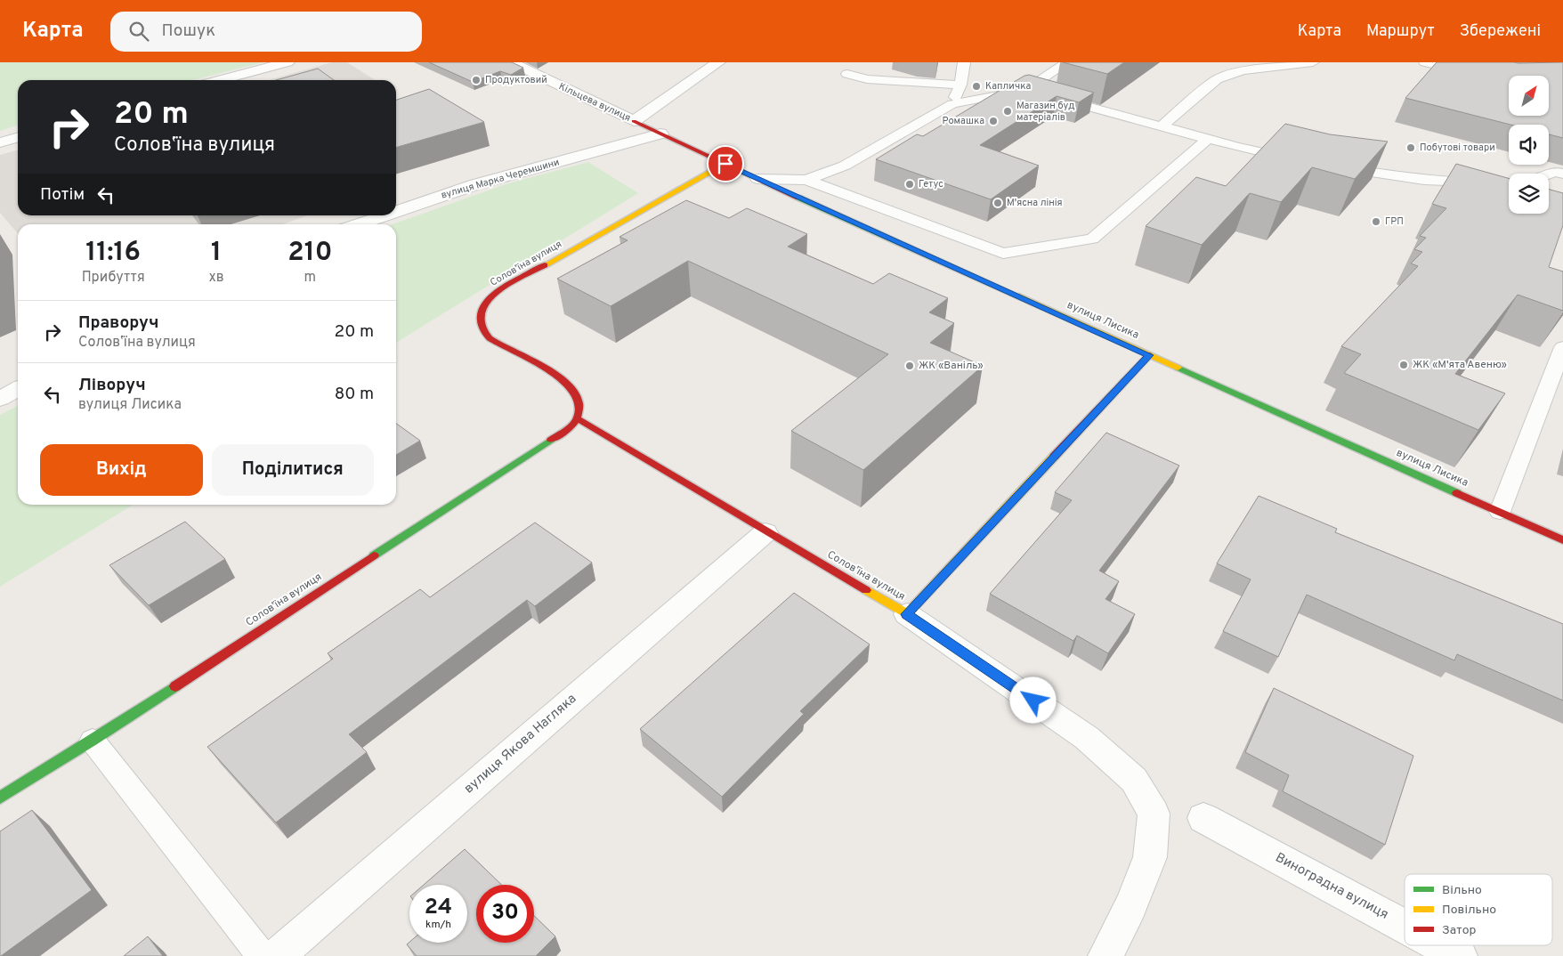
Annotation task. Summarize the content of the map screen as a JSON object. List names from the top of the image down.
{
  "streets": {
    "street": [
      "Кільцева вулиця",
      "вулиця Марка Черемшини",
      "Соловʼїна вулиця",
      "вулиця Лисика",
      "вулиця Якова Нагляка",
      "Виноградна вулиця"
    ]
  },
  "crossings": [
    ["Кільцева вулиця", "вулиця Лисика"],
    ["вулиця Марка Черемшини", "вулиця Лисика"],
    ["Соловʼїна вулиця", "вулиця Лисика"],
    ["Соловʼїна вулиця", "вулиця Якова Нагляка"]
  ],
  "places": [
    "Продуктовий",
    "Капличка",
    "Магазин буд матеріалів",
    "Ромашка",
    "Побутові товари",
    "Гетус",
    "М'ясна лінія",
    "ГРП",
    "ЖК «М'ята Авеню»",
    "ЖК «Ваніль»"
  ],
  "legend": ["Вільно", "Повільно", "Затор"],
  "north": "top right",
  "page": {
    "header": "Карта",
    "search": "Пошук",
    "nav": ["Карта", "Маршрут", "Збережені"],
    "turn": ["20 m", "Соловʼїна вулиця"],
    "then": "Потім",
    "eta": [
      "11:16",
      "Прибуття",
      "1",
      "хв",
      "210",
      "m"
    ],
    "list": [
      {
        "name": "Праворуч",
        "note": "Соловʼїна вулиця",
        "value": "20 m"
      },
      {
        "name": "Ліворуч",
        "note": "вулиця Лисика",
        "value": "80 m"
      }
    ],
    "buttons": ["Вихід", "Поділитися"],
    "speed": "24 km/h",
    "limit": "30"
  }
}
